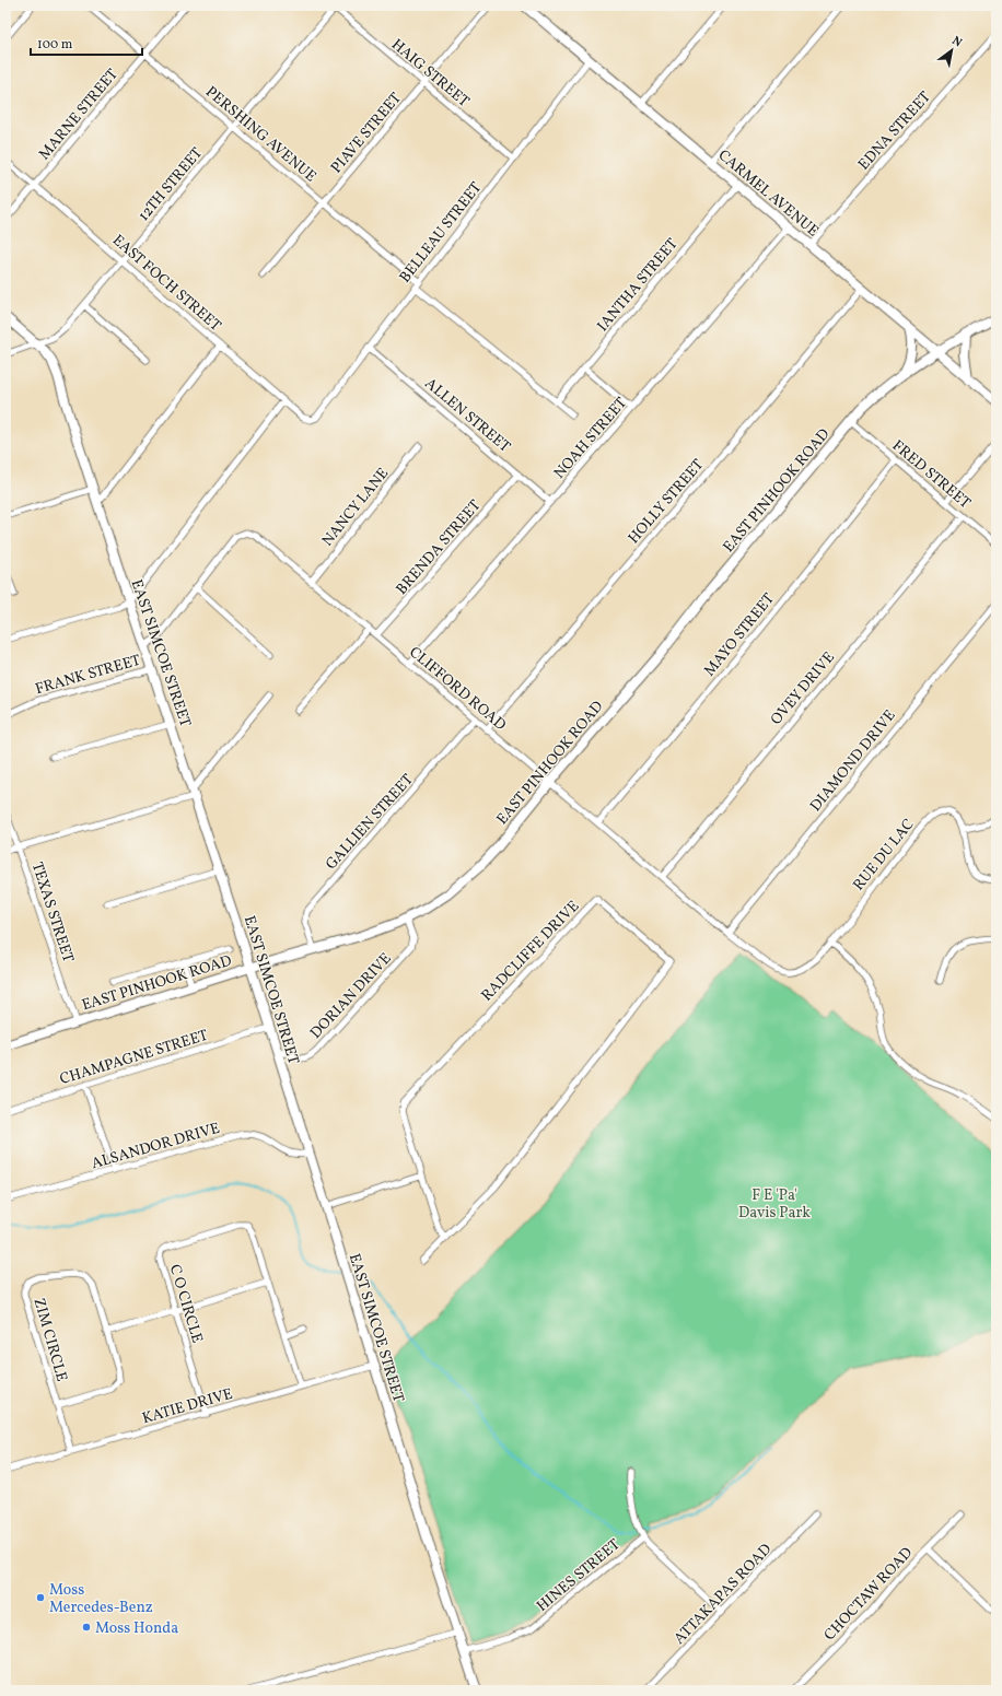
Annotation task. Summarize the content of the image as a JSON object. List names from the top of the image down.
{
  "streets": {
    "main road": ["CARMEL AVENUE", "EAST PINHOOK ROAD", "EAST SIMCOE STREET"],
    "street": [
      "HAIG STREET",
      "MARNE STREET",
      "EDNA STREET",
      "PIAVE STREET",
      "PERSHING AVENUE",
      "12TH STREET",
      "BELLEAU STREET",
      "EAST FOCH STREET",
      "IANTHA STREET",
      "ALLEN STREET",
      "NOAH STREET",
      "FRED STREET",
      "HOLLY STREET",
      "NANCY LANE",
      "BRENDA STREET",
      "MAYO STREET",
      "FRANK STREET",
      "CLIFFORD ROAD",
      "OVEY DRIVE",
      "DIAMOND DRIVE",
      "GALLIEN STREET",
      "RUE DU LAC",
      "TEXAS STREET",
      "RADCLIFFE DRIVE",
      "DORIAN DRIVE",
      "CHAMPAGNE STREET",
      "ALSANDOR DRIVE",
      "C O CIRCLE",
      "ZIM CIRCLE",
      "KATIE DRIVE",
      "HINES STREET",
      "ATTAKAPAS ROAD",
      "CHOCTAW ROAD"
    ]
  },
  "crossings": [
    ["HAIG STREET", "PIAVE STREET"],
    ["HAIG STREET", "12TH STREET"],
    ["HAIG STREET", "BELLEAU STREET"],
    ["MARNE STREET", "PERSHING AVENUE"],
    ["MARNE STREET", "EAST FOCH STREET"],
    ["EDNA STREET", "CARMEL AVENUE"],
    ["PIAVE STREET", "PERSHING AVENUE"],
    ["PERSHING AVENUE", "12TH STREET"],
    ["PERSHING AVENUE", "BELLEAU STREET"],
    ["PERSHING AVENUE", "IANTHA STREET"],
    ["12TH STREET", "EAST FOCH STREET"],
    ["12TH STREET", "EAST SIMCOE STREET"],
    ["CARMEL AVENUE", "BELLEAU STREET"],
    ["CARMEL AVENUE", "IANTHA STREET"],
    ["CARMEL AVENUE", "NOAH STREET"],
    ["CARMEL AVENUE", "EAST PINHOOK ROAD"],
    ["CARMEL AVENUE", "HOLLY STREET"],
    ["BELLEAU STREET", "EAST FOCH STREET"],
    ["BELLEAU STREET", "ALLEN STREET"],
    ["ALLEN STREET", "NOAH STREET"],
    ["ALLEN STREET", "BRENDA STREET"],
    ["NOAH STREET", "CLIFFORD ROAD"],
    ["FRED STREET", "EAST PINHOOK ROAD"],
    ["FRED STREET", "MAYO STREET"],
    ["FRED STREET", "OVEY DRIVE"],
    ["EAST PINHOOK ROAD", "EAST SIMCOE STREET"],
    ["EAST PINHOOK ROAD", "CLIFFORD ROAD"],
    ["EAST PINHOOK ROAD", "GALLIEN STREET"],
    ["EAST PINHOOK ROAD", "TEXAS STREET"],
    ["EAST PINHOOK ROAD", "DORIAN DRIVE"],
    ["HOLLY STREET", "CLIFFORD ROAD"],
    ["NANCY LANE", "CLIFFORD ROAD"],
    ["BRENDA STREET", "CLIFFORD ROAD"],
    ["MAYO STREET", "CLIFFORD ROAD"],
    ["EAST SIMCOE STREET", "FRANK STREET"],
    ["EAST SIMCOE STREET", "CLIFFORD ROAD"],
    ["EAST SIMCOE STREET", "DORIAN DRIVE"],
    ["EAST SIMCOE STREET", "CHAMPAGNE STREET"],
    ["EAST SIMCOE STREET", "ALSANDOR DRIVE"],
    ["EAST SIMCOE STREET", "KATIE DRIVE"],
    ["EAST SIMCOE STREET", "HINES STREET"],
    ["CLIFFORD ROAD", "OVEY DRIVE"],
    ["CLIFFORD ROAD", "DIAMOND DRIVE"],
    ["CLIFFORD ROAD", "GALLIEN STREET"],
    ["CLIFFORD ROAD", "RUE DU LAC"],
    ["C O CIRCLE", "KATIE DRIVE"],
    ["ZIM CIRCLE", "KATIE DRIVE"]
  ],
  "parks": ["F E 'Pa' Davis Park"],
  "places": ["Moss Mercedes-Benz", "Moss Honda"],
  "scale_bar": "100 m",
  "north": "top right"
}
